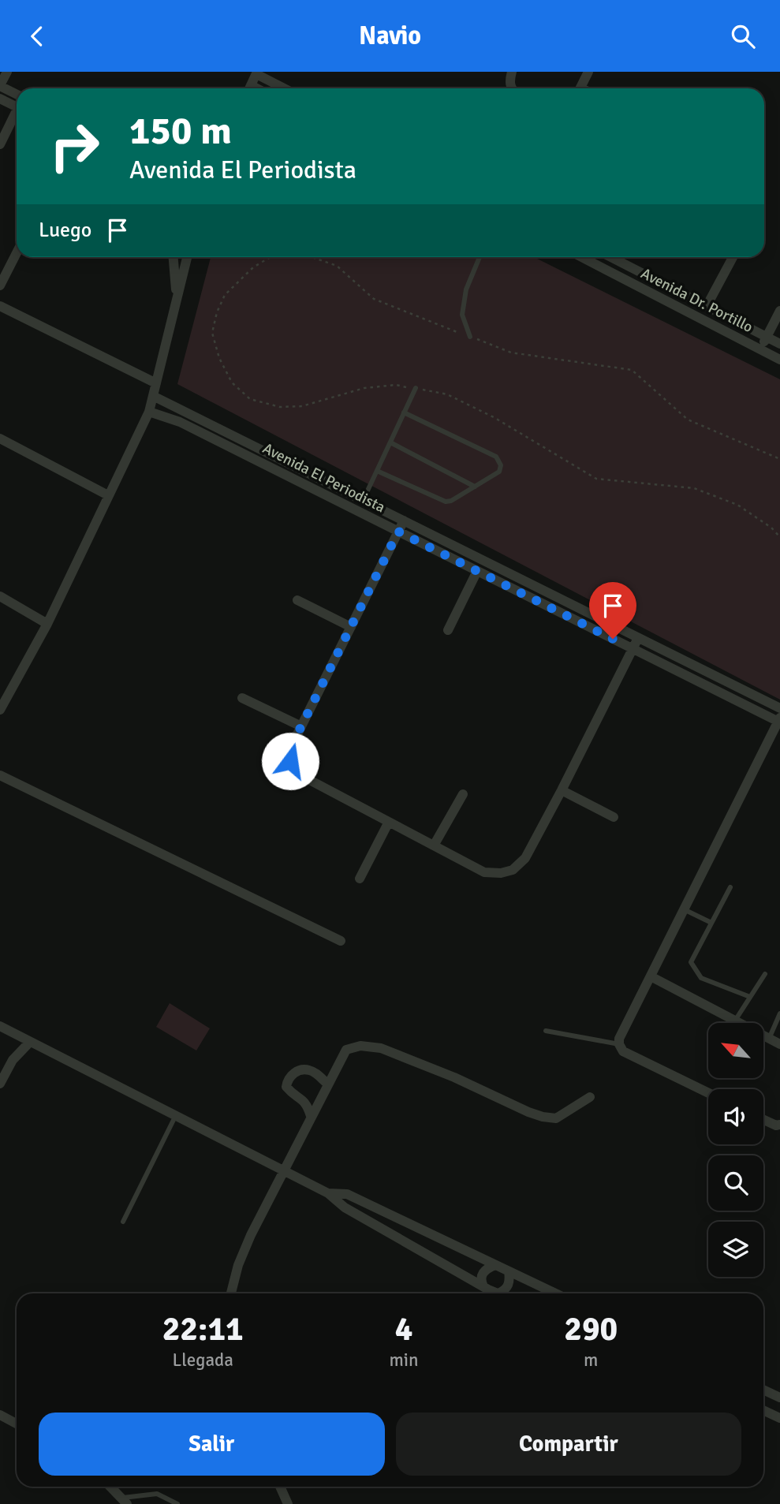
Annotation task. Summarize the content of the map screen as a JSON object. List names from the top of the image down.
{
  "streets": {
    "street": ["Avenida Dr. Portillo", "Avenida El Periodista"]
  },
  "north": "top left",
  "page": {
    "header": "Navio",
    "turn": ["150 m", "Avenida El Periodista"],
    "then": "Luego",
    "eta": [
      "22:11",
      "Llegada",
      "4",
      "min",
      "290",
      "m"
    ],
    "buttons": ["Salir", "Compartir"]
  }
}
